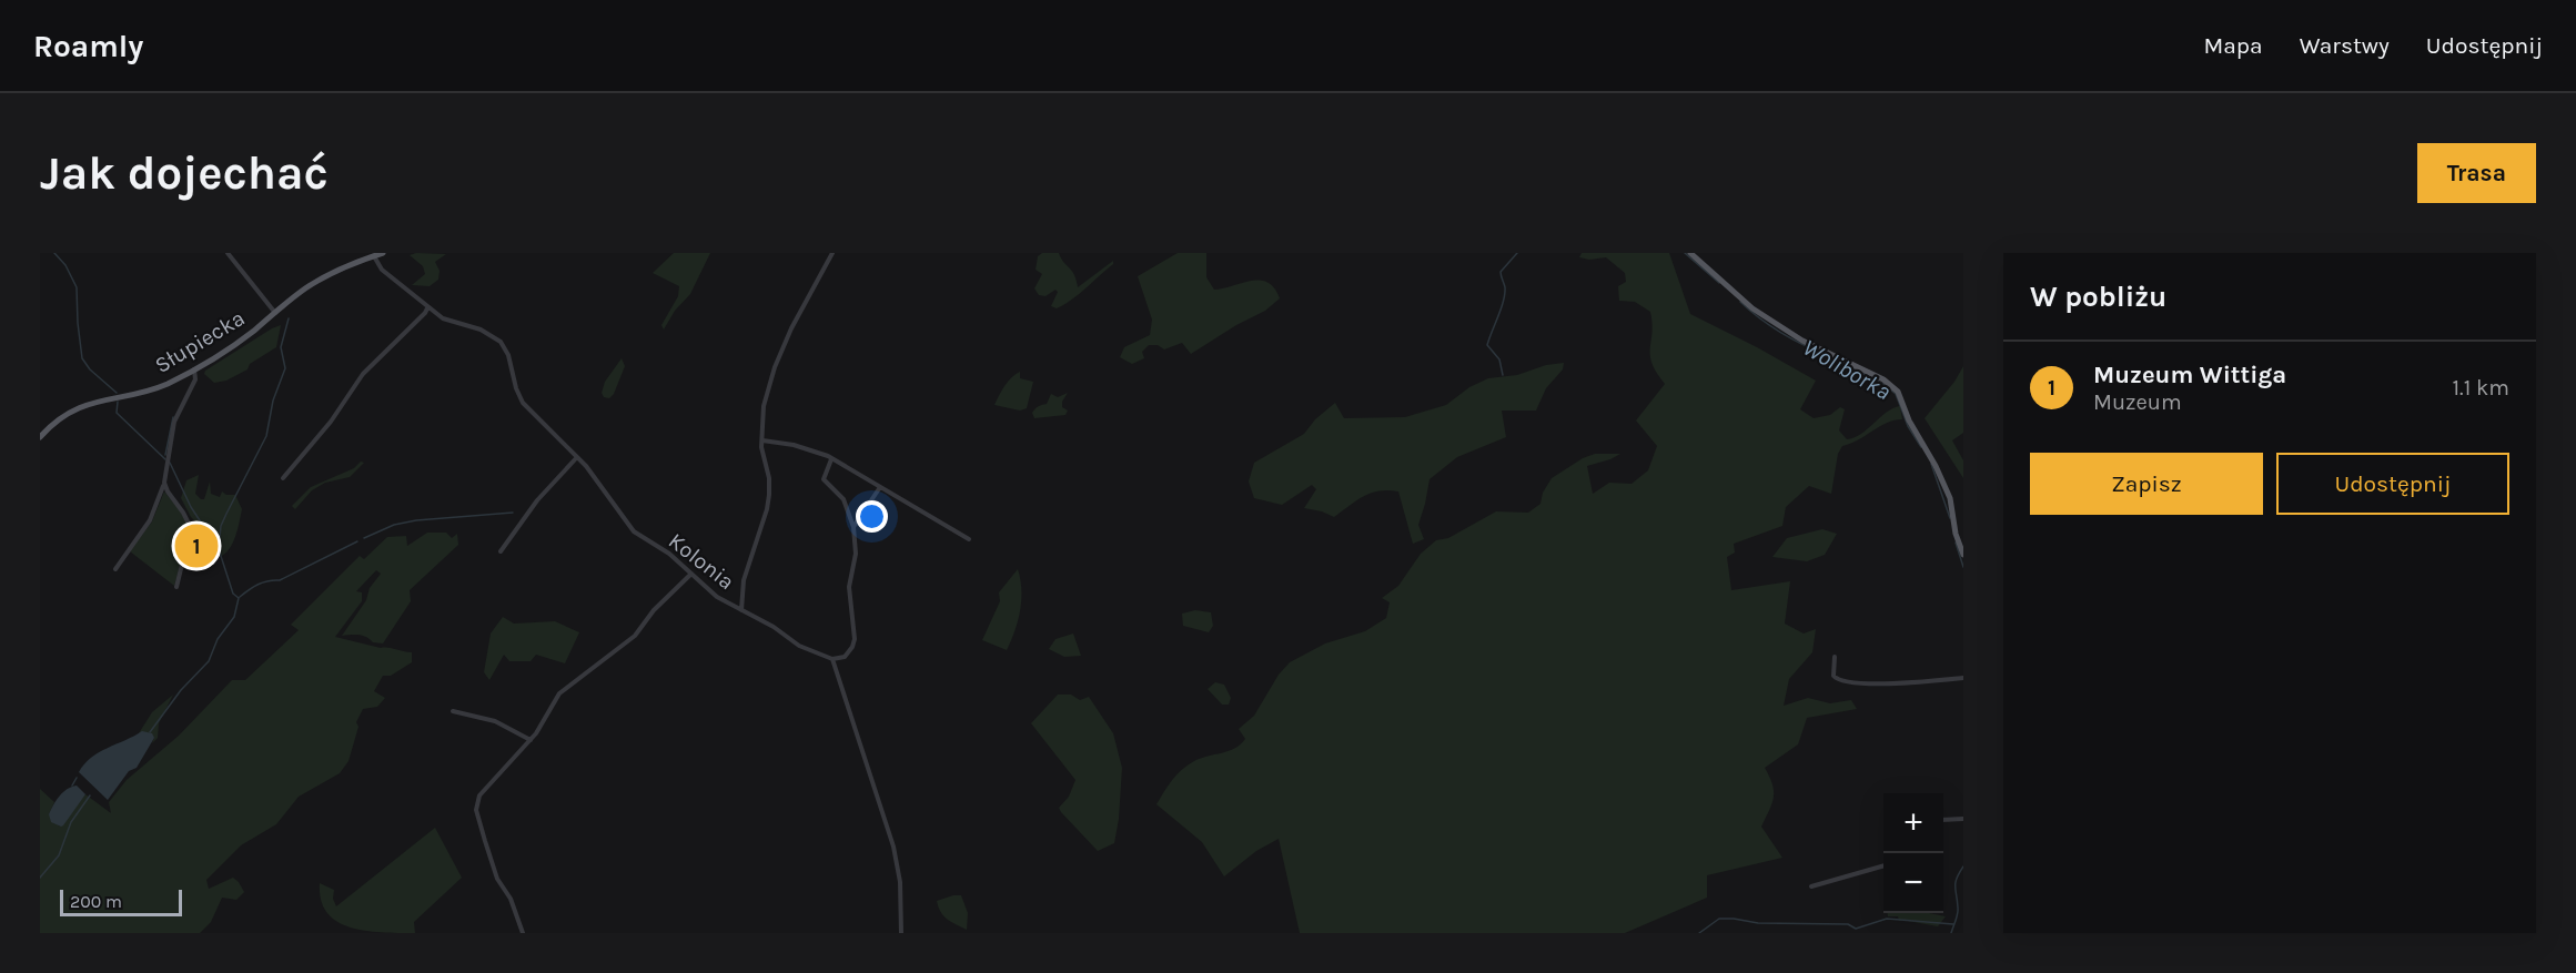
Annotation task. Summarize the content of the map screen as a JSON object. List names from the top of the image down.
{
  "streets": {
    "main road": ["Słupiecka"],
    "street": ["Kolonia"]
  },
  "crossings": [
    ["Słupiecka", "Kolonia"]
  ],
  "water": ["Woliborka"],
  "scale_bar": "200 m",
  "page": {
    "header": "Roamly",
    "nav": ["Mapa", "Warstwy", "Udostępnij"],
    "buttons": [
      "Trasa",
      ["Zapisz", "Udostępnij"]
    ],
    "title": "Jak dojechać",
    "heading": "W pobliżu",
    "list": [
      {
        "mark": "1",
        "name": "Muzeum Wittiga",
        "note": "Muzeum",
        "value": "1.1 km"
      }
    ],
    "pins": "1",
    "map_buttons": ["+", "−"],
    "scale": "200 m"
  }
}
